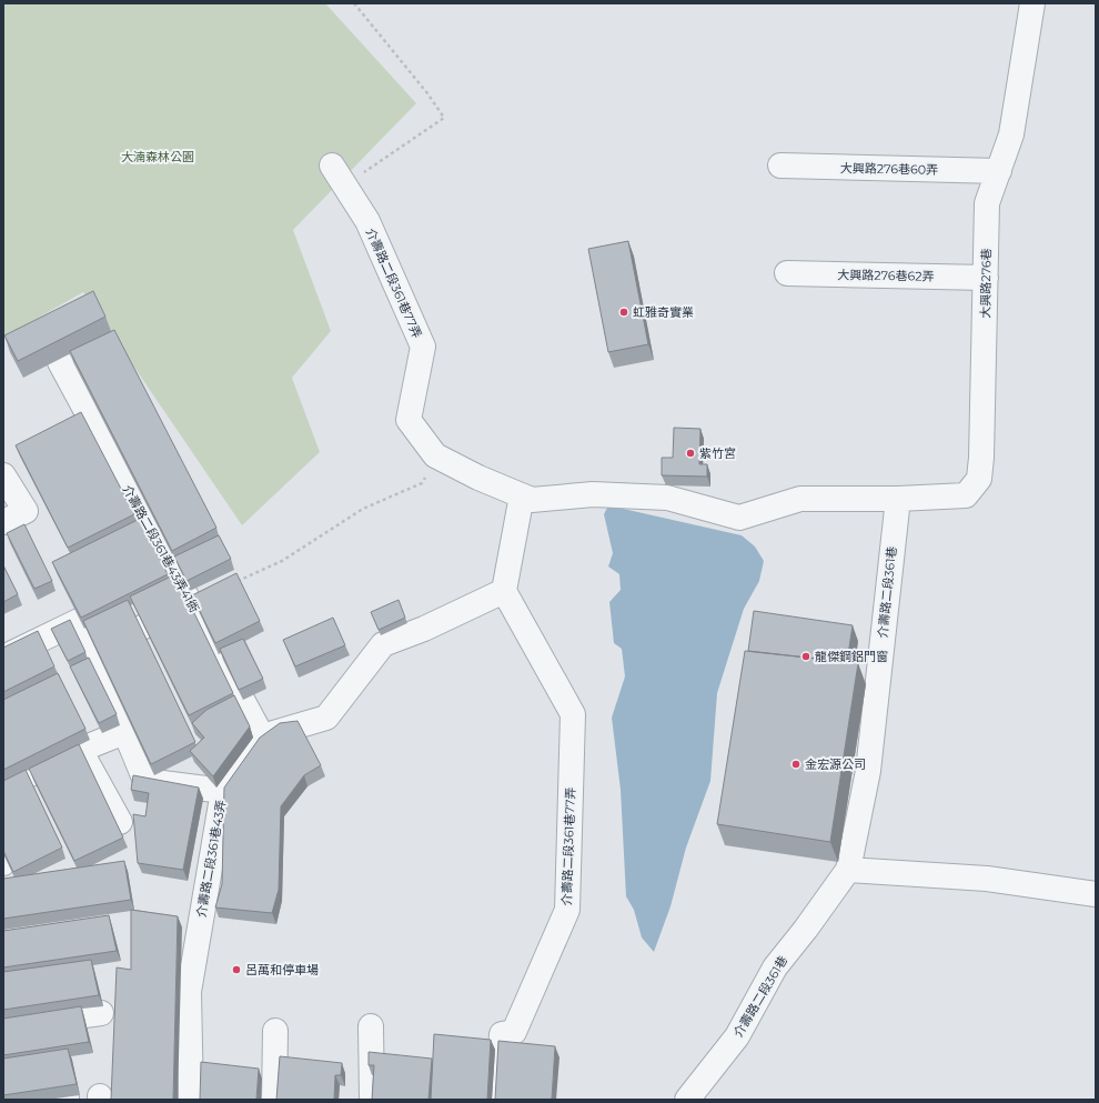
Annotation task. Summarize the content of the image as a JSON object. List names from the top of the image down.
{
  "streets": {
    "street": [
      "大興路276巷60弄",
      "大興路276巷62弄",
      "介壽路二段361巷77弄",
      "大興路276巷",
      "介壽路二段361巷43弄41衖",
      "介壽路二段361巷",
      "介壽路二段361巷43弄"
    ]
  },
  "crossings": [
    ["大興路276巷60弄", "大興路276巷"],
    ["大興路276巷62弄", "大興路276巷"],
    ["介壽路二段361巷77弄", "大興路276巷"],
    ["介壽路二段361巷77弄", "介壽路二段361巷"],
    ["大興路276巷", "介壽路二段361巷"],
    ["介壽路二段361巷43弄41衖", "介壽路二段361巷43弄"]
  ],
  "parks": ["大湳森林公園"],
  "places": [
    "虹雅奇實業",
    "紫竹宮",
    "龍傑鋼鋁門窗",
    "金宏源公司",
    "呂萬和停車場"
  ]
}
